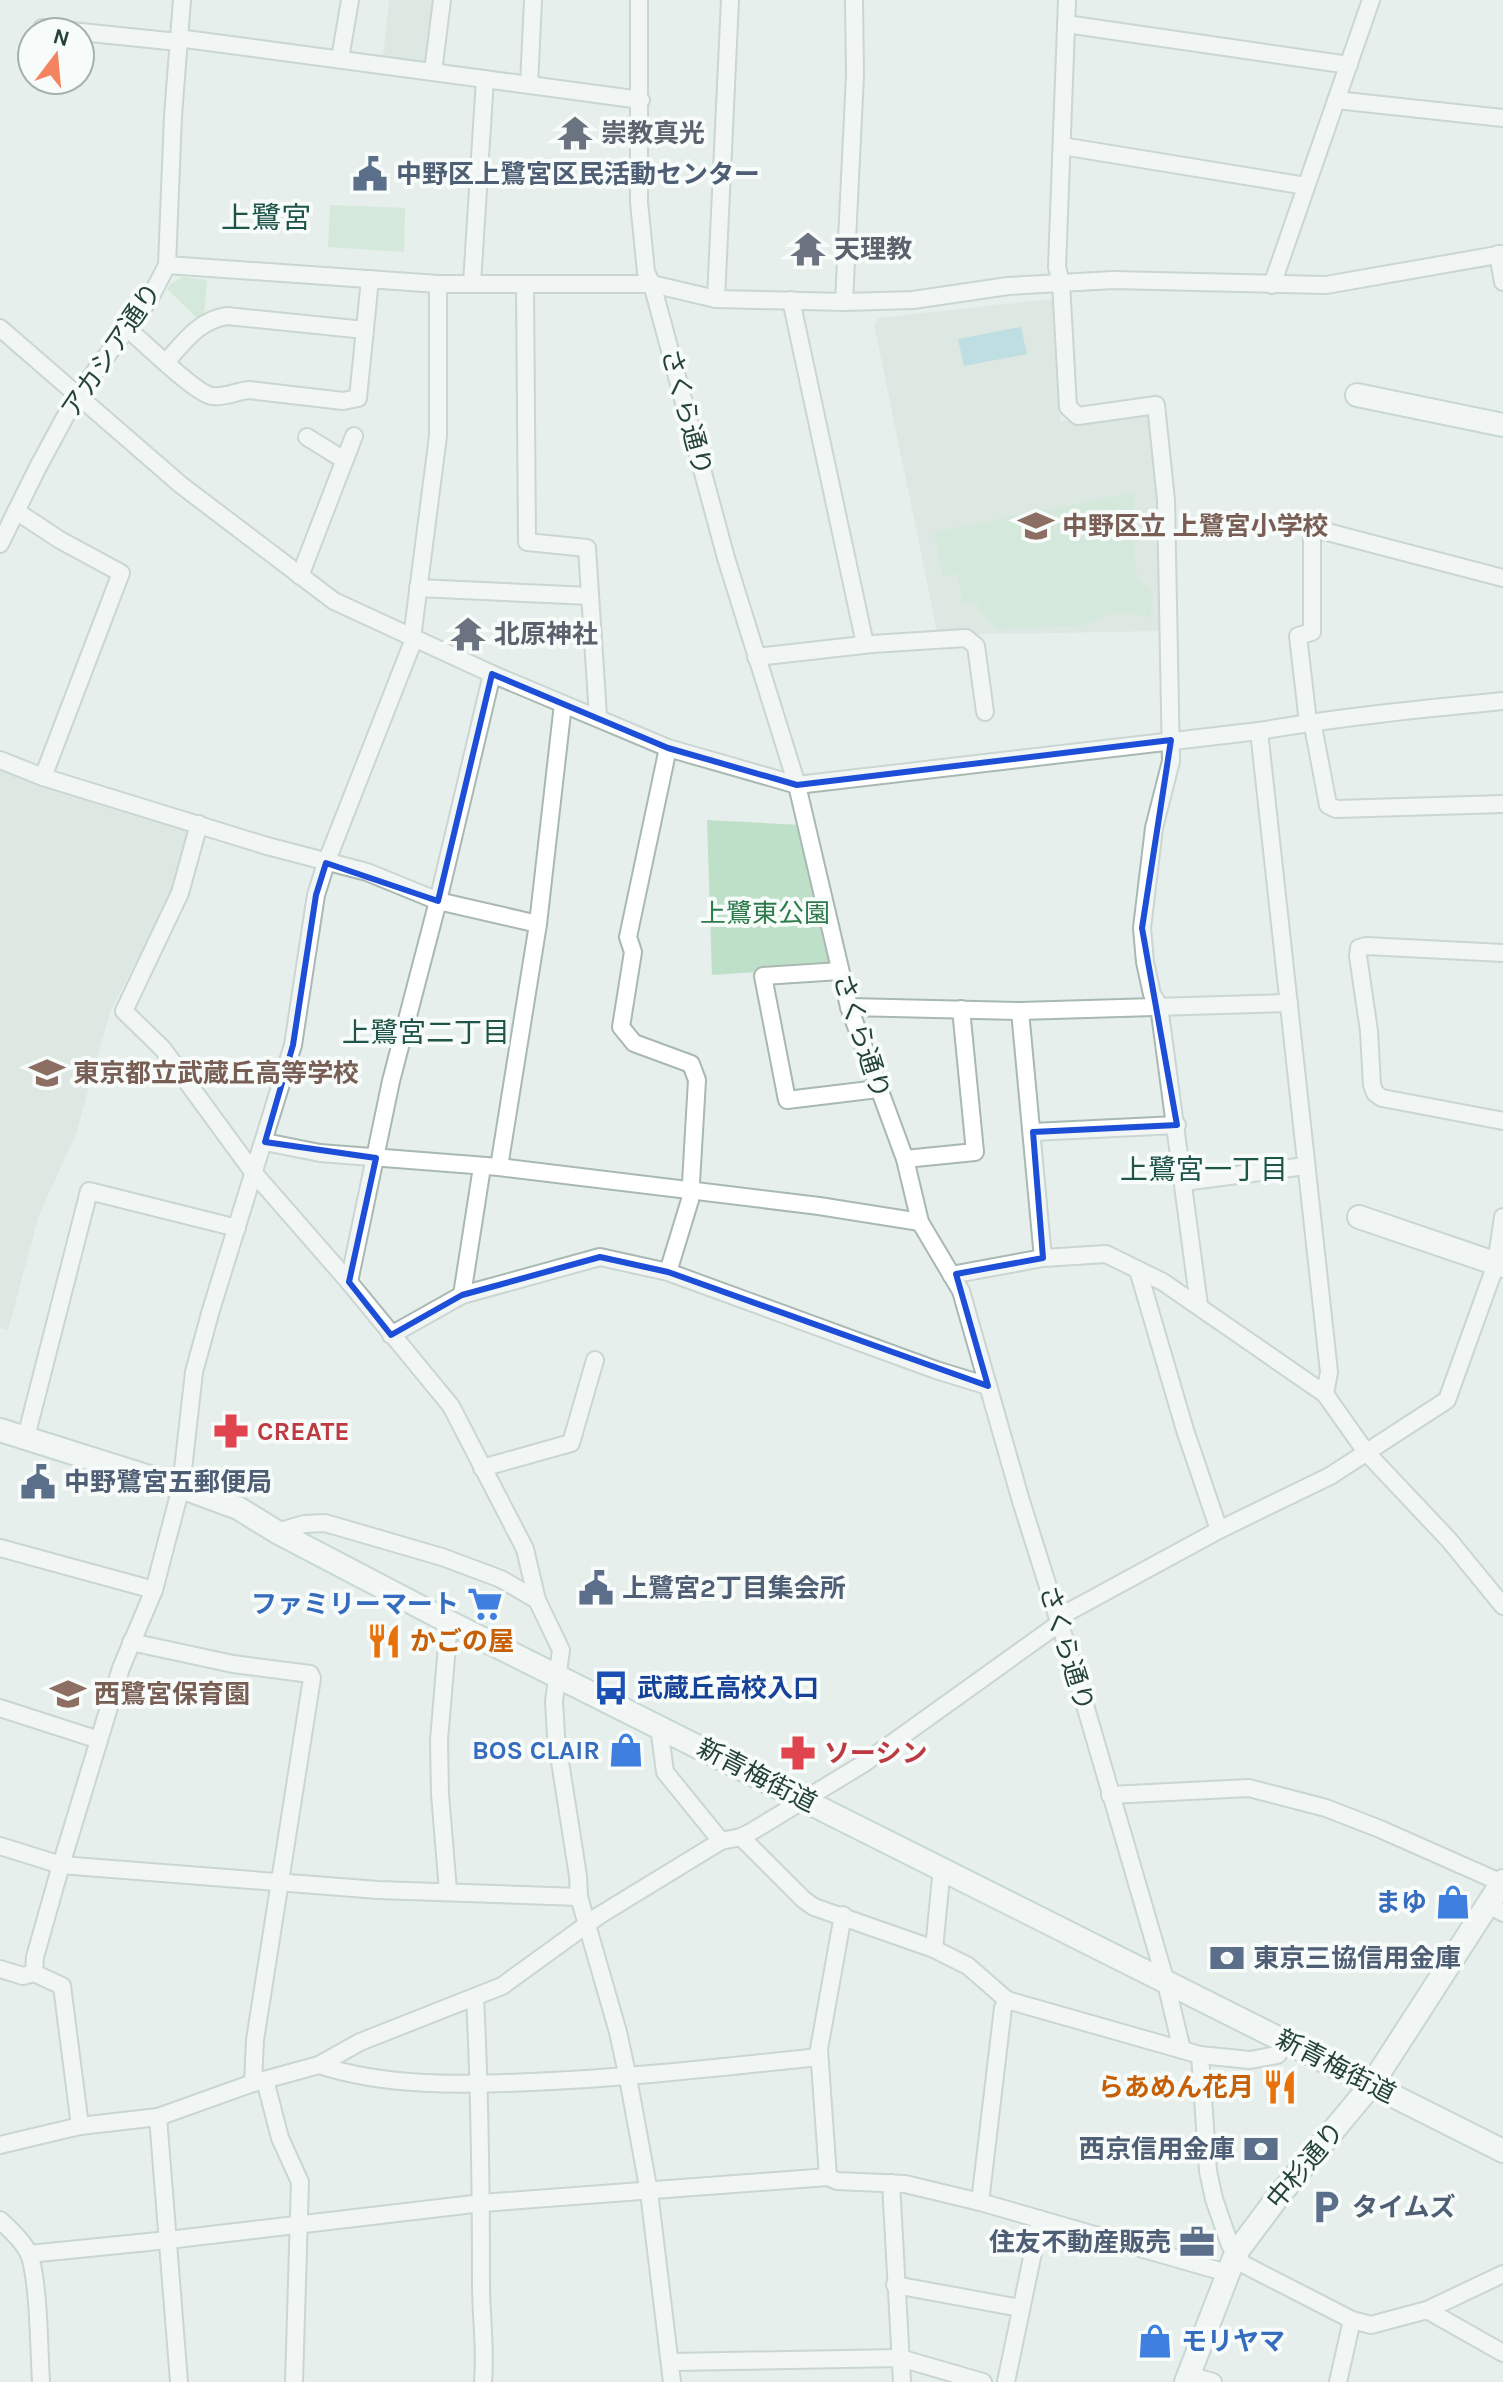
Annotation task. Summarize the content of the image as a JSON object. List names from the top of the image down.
{
  "streets": {
    "main road": ["新青梅街道", "中杉通り"],
    "street": ["アカシア通り", "さくら通り"]
  },
  "crossings": [
    ["さくら通り", "新青梅街道"],
    ["新青梅街道", "中杉通り"]
  ],
  "districts": ["上鷺宮", "上鷺宮二丁目", "上鷺宮一丁目"],
  "parks": ["上鷺東公園"],
  "places": {
    "temple": ["崇教真光", "天理教", "北原神社"],
    "public building": ["中野区上鷺宮区民活動センター", "中野鷺宮五郵便局", "上鷺宮2丁目集会所"],
    "school or university": ["中野区立 上鷺宮小学校", "東京都立武蔵丘高等学校", "西鷺宮保育園"],
    "pharmacy": ["CREATE", "ソーシン"],
    "supermarket": ["ファミリーマート"],
    "restaurant": ["かごの屋", "らあめん花月"],
    "bus stop": ["武蔵丘高校入口"],
    "shop": ["BOS CLAIR", "まゆ", "モリヤマ"],
    "bank": ["東京三協信用金庫", "西京信用金庫"],
    "parking": ["タイムズ"],
    "office": ["住友不動産販売"]
  },
  "north": "top"
}
